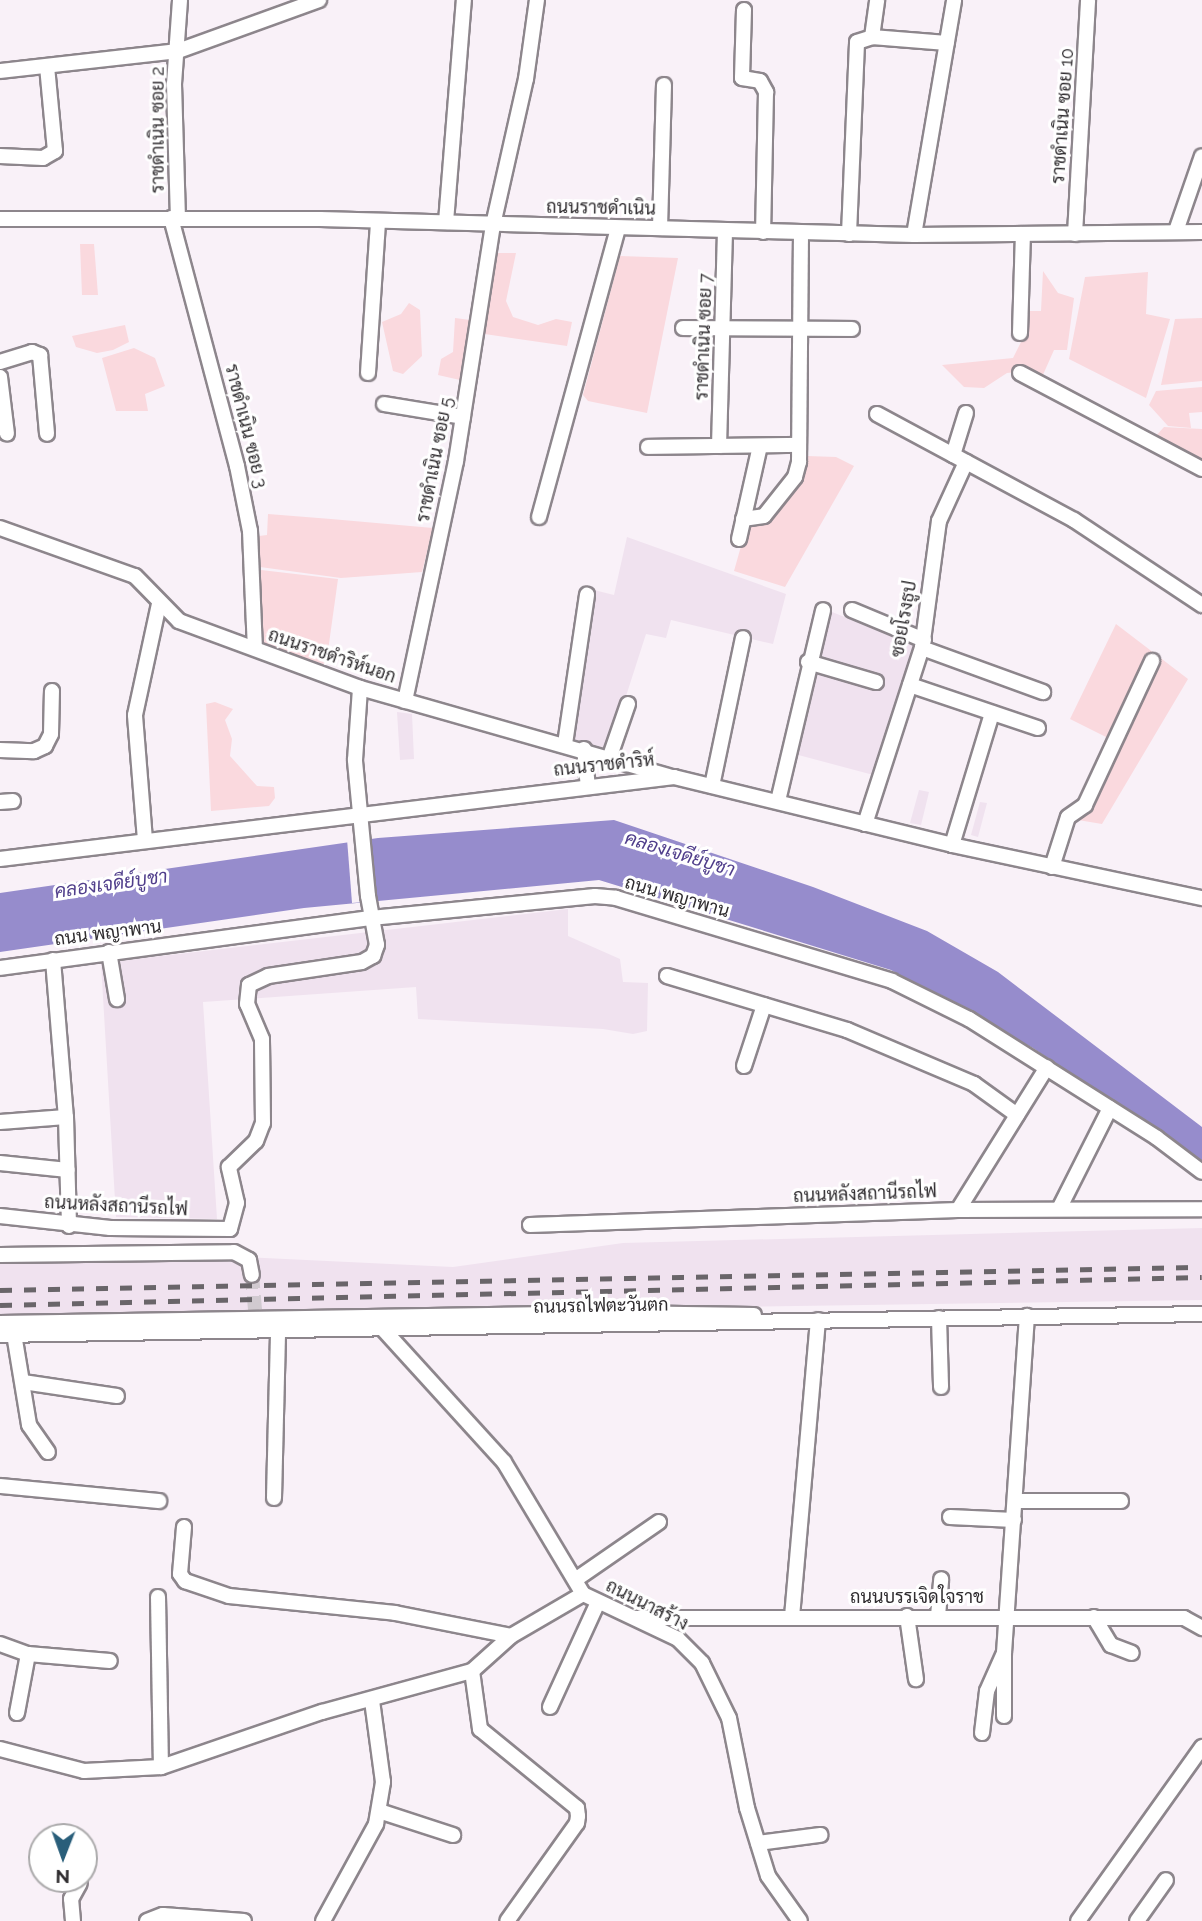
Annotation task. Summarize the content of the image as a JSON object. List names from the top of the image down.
{
  "streets": {
    "street": [
      "ราชดำเนิน ซอย 10",
      "ราชดำเนิน ซอย 2",
      "ถนนราชดำเนิน",
      "ราชดำเนิน ซอย 7",
      "ราชดำเนิน ซอย 3",
      "ราชดำเนิน ซอย 5",
      "ซอยโรงธูป",
      "ถนนราชดำริห์นอก",
      "ถนนราชดำริห์",
      "ถนน พญาพาน",
      "ถนนหลังสถานีรถไฟ",
      "ถนนรถไฟตะวันตก",
      "ถนนบรรเจิดใจราช",
      "ถนนนาสร้าง"
    ]
  },
  "crossings": [
    ["ราชดำเนิน ซอย 10", "ถนนราชดำเนิน"],
    ["ราชดำเนิน ซอย 2", "ถนนราชดำเนิน"],
    ["ราชดำเนิน ซอย 2", "ราชดำเนิน ซอย 3"],
    ["ถนนราชดำเนิน", "ราชดำเนิน ซอย 7"],
    ["ถนนราชดำเนิน", "ราชดำเนิน ซอย 3"],
    ["ถนนราชดำเนิน", "ราชดำเนิน ซอย 5"],
    ["ราชดำเนิน ซอย 3", "ถนนราชดำริห์นอก"],
    ["ราชดำเนิน ซอย 5", "ถนนราชดำริห์นอก"],
    ["ซอยโรงธูป", "ถนนราชดำริห์"],
    ["ถนนราชดำริห์นอก", "ถนนราชดำริห์"],
    ["ถนน พญาพาน", "ถนนหลังสถานีรถไฟ"],
    ["ถนนรถไฟตะวันตก", "ถนนนาสร้าง"],
    ["ถนนบรรเจิดใจราช", "ถนนนาสร้าง"]
  ],
  "water": ["คลองเจดีย์บูชา"],
  "north": "bottom"
}
